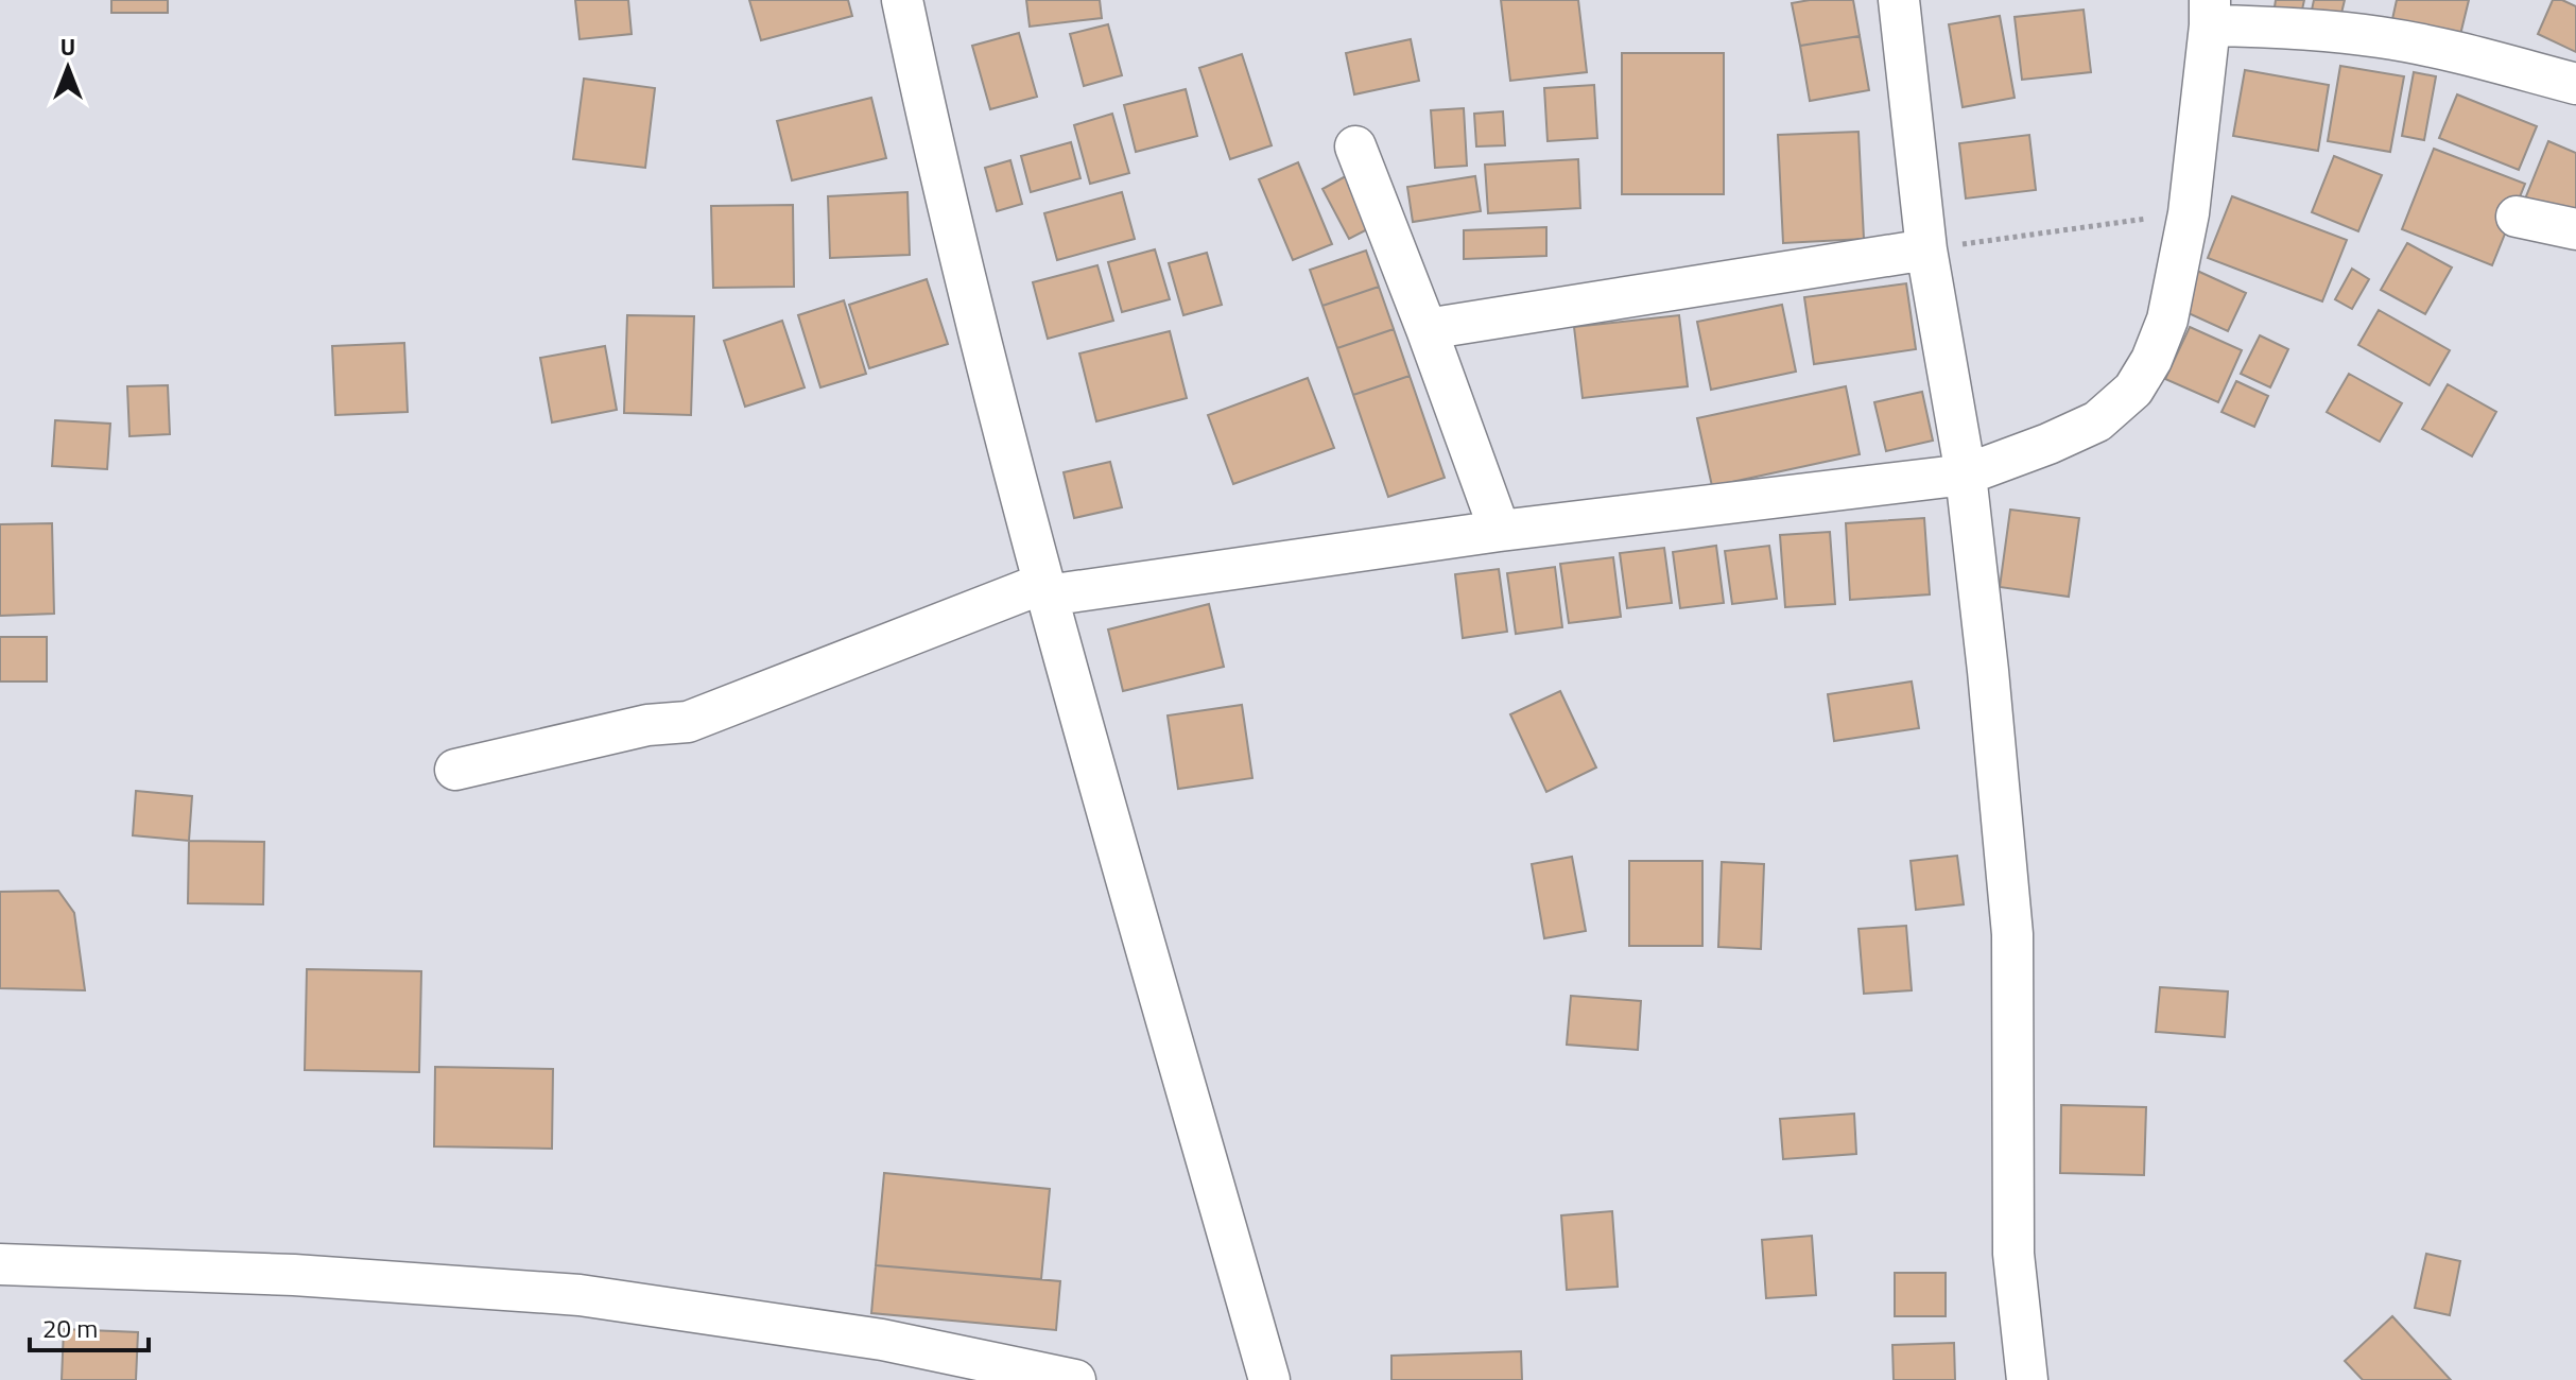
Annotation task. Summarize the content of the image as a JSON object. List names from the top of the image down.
{
  "scale_bar": "20 m",
  "north": "top"
}
